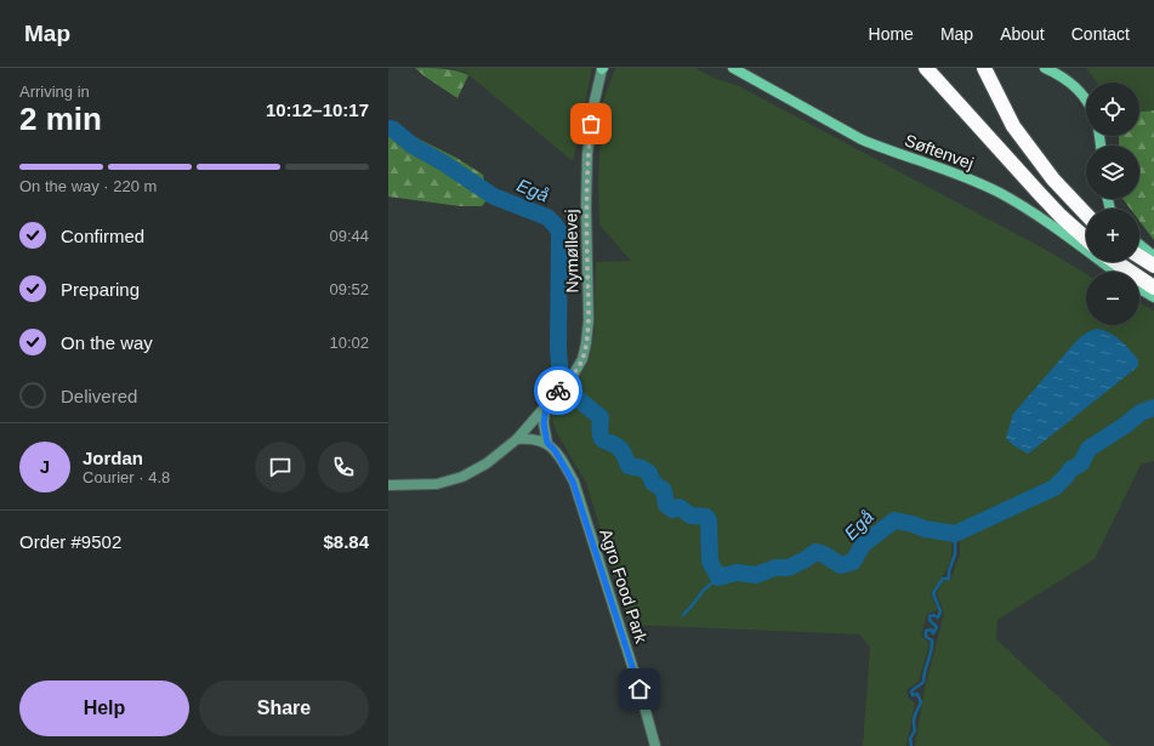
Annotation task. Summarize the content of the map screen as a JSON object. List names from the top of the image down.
{
  "streets": {
    "main road": ["Søftenvej"],
    "street": ["Nymøllevej", "Agro Food Park"]
  },
  "crossings": [
    ["Nymøllevej", "Agro Food Park"]
  ],
  "water": ["Egå"],
  "page": {
    "header": "Map",
    "nav": [
      "Home",
      "Map",
      "About",
      "Contact"
    ],
    "heading": ["2 min", "Arriving in", "10:12–10:17"],
    "panel": [
      "Jordan",
      "Courier · 4.8",
      "Order #9502",
      "$8.84"
    ],
    "map_buttons": ["+", "−"],
    "bar": "On the way · 220 m",
    "list": [
      ["Confirmed", "09:44"],
      ["Preparing", "09:52"],
      ["On the way", "10:02"],
      "Delivered"
    ],
    "round": "J",
    "buttons": ["Help", "Share"]
  }
}
